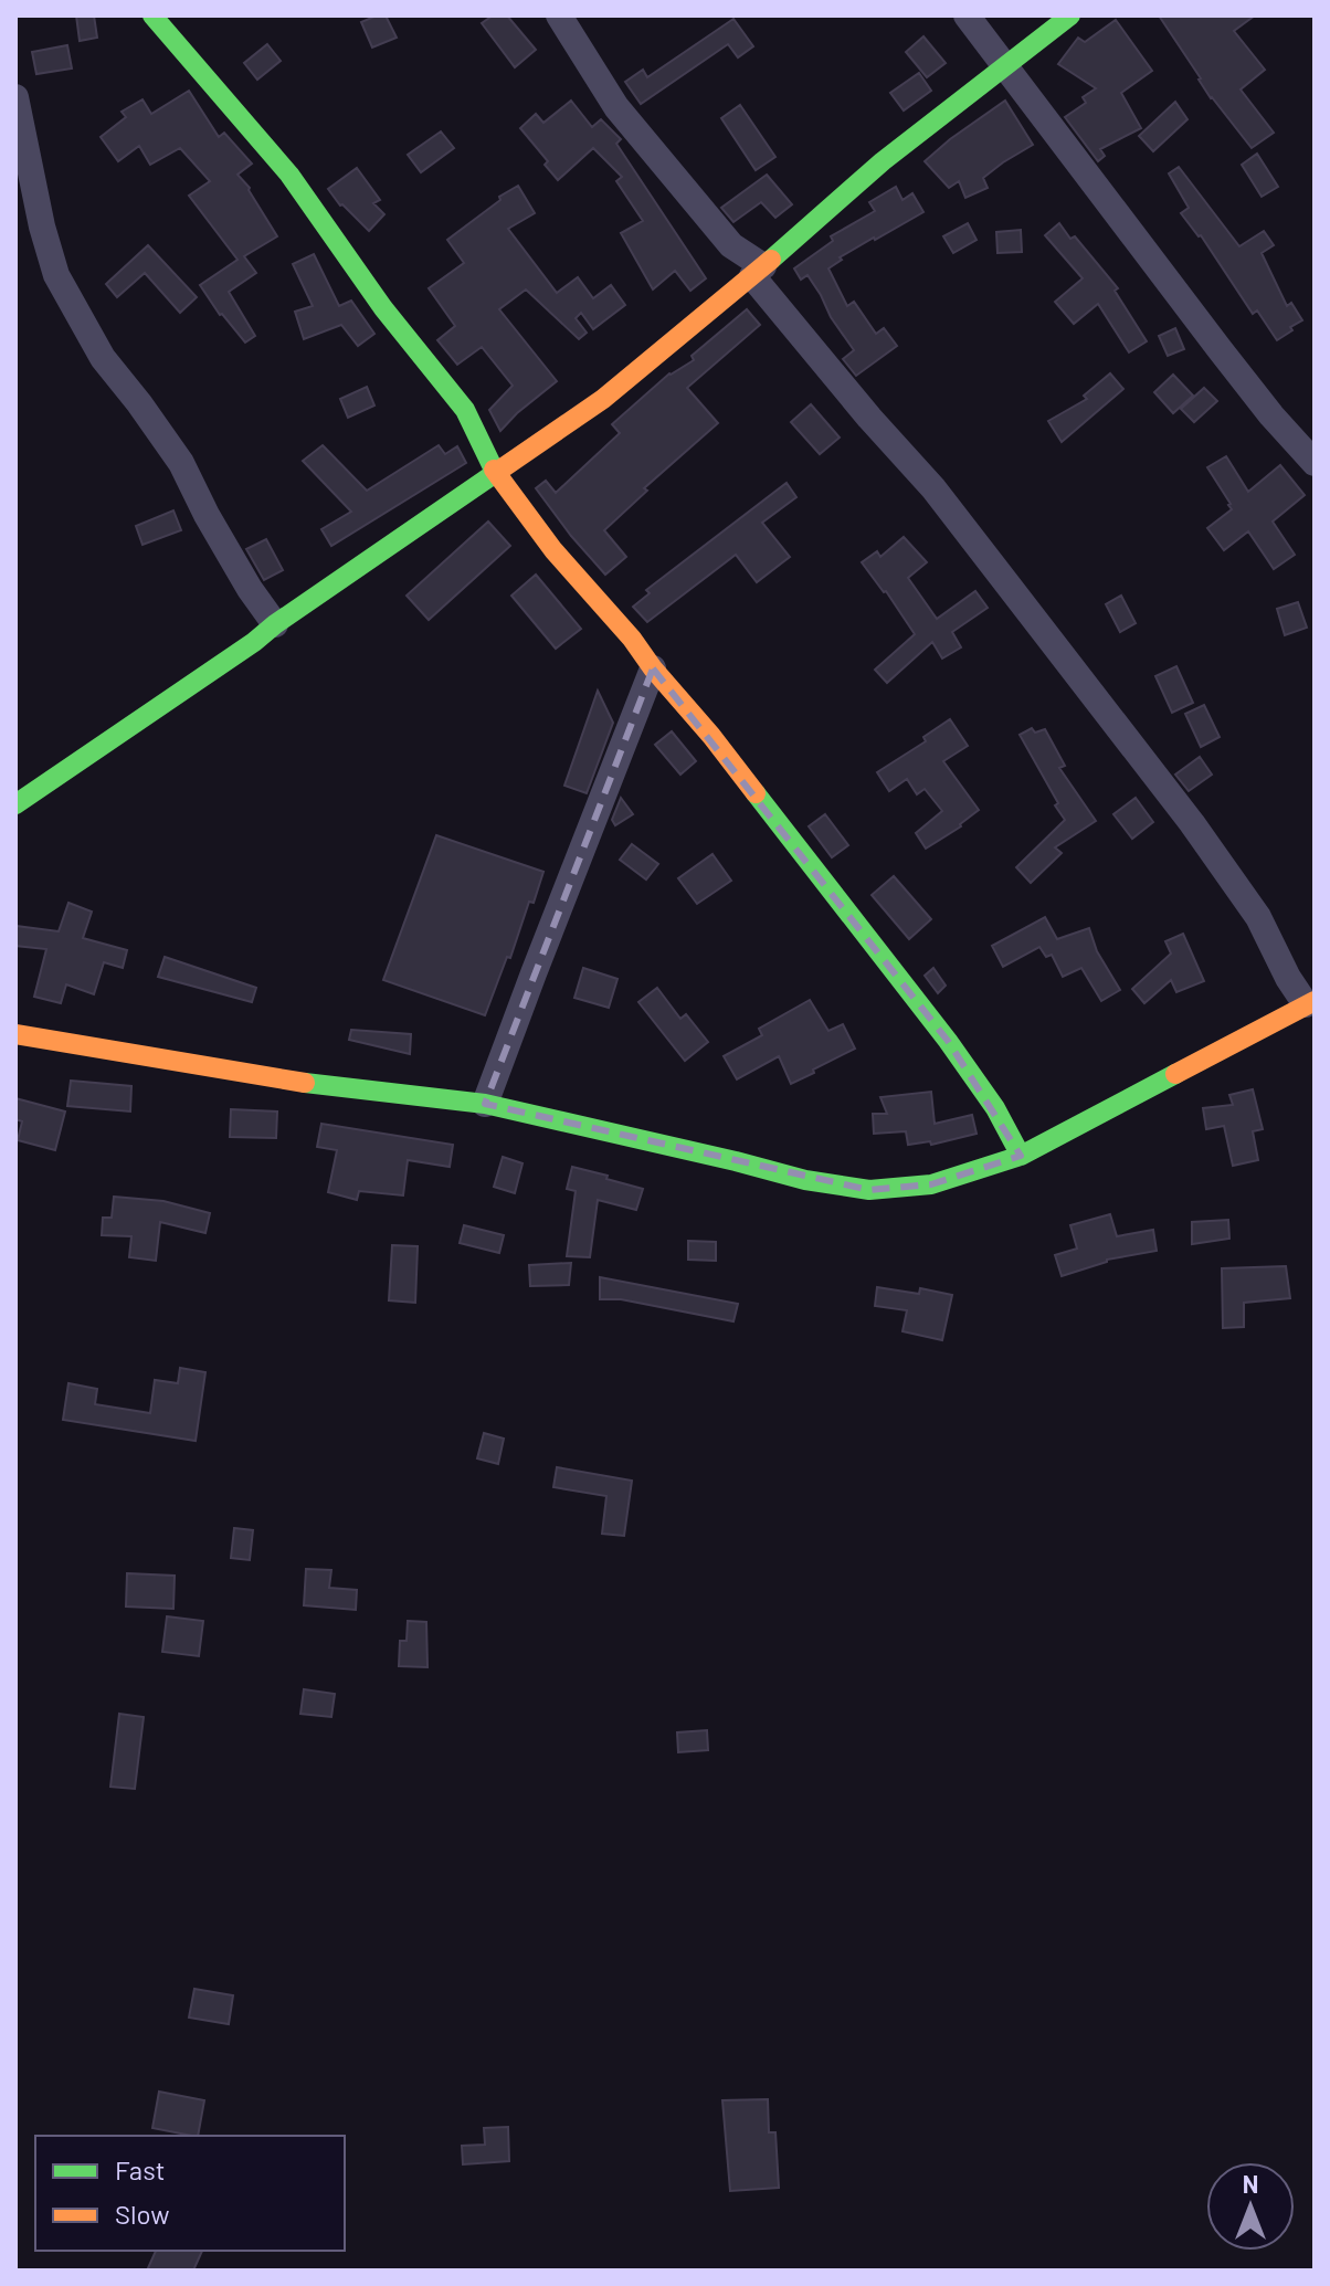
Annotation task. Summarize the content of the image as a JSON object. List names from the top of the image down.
{
  "legend": ["Fast", "Slow"],
  "north": "top"
}
